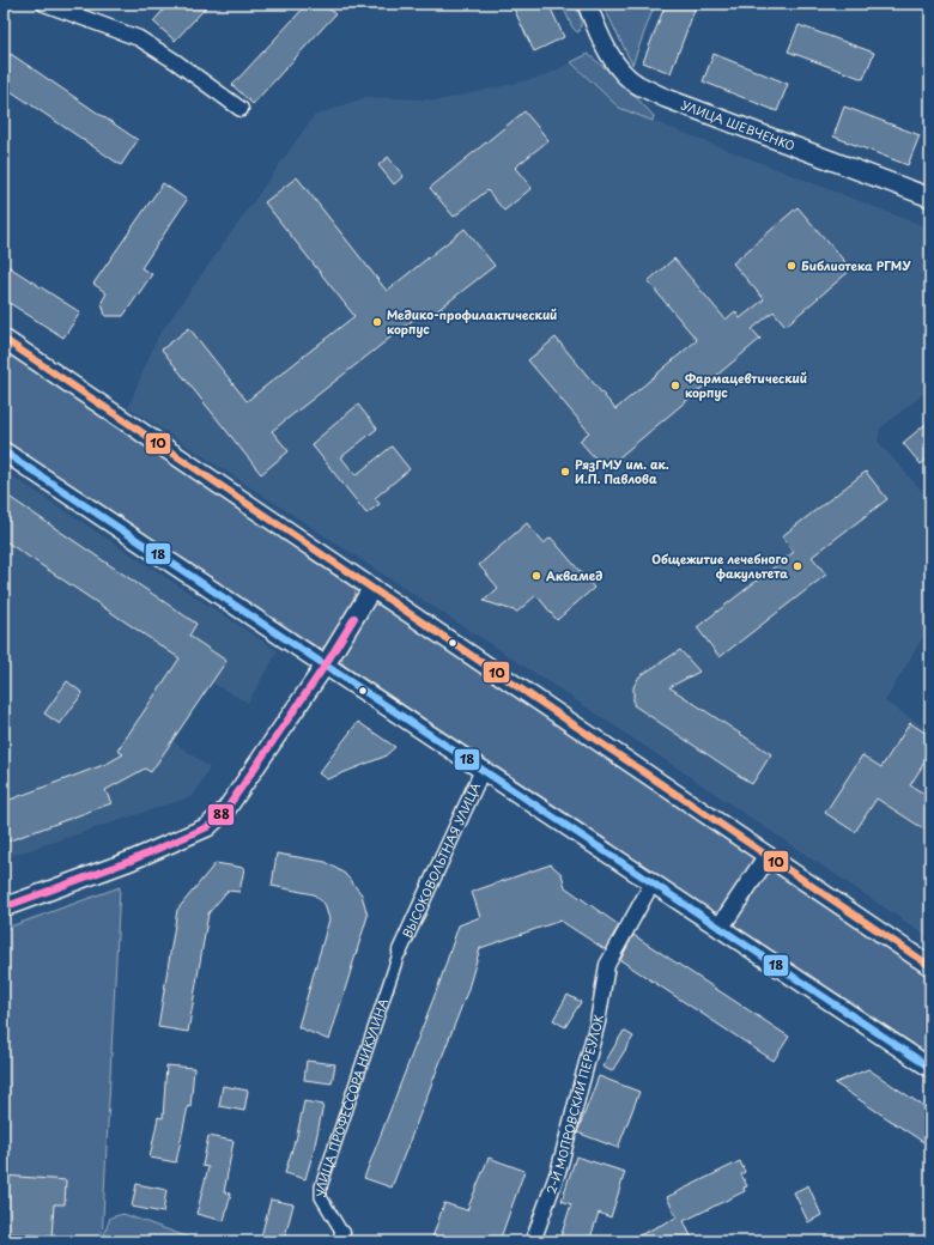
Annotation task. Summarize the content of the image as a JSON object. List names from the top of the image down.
{
  "streets": {
    "street": [
      "УЛИЦА ШЕВЧЕНКО",
      "ВЫСОКОВОЛЬТНАЯ УЛИЦА",
      "УЛИЦА ПРОФЕССОРА НИКУЛИНА",
      "2-Й МОПРОВСКИЙ ПЕРЕУЛОК"
    ]
  },
  "crossings": [
    ["ВЫСОКОВОЛЬТНАЯ УЛИЦА", "УЛИЦА ПРОФЕССОРА НИКУЛИНА"],
    ["ВЫСОКОВОЛЬТНАЯ УЛИЦА", "2-Й МОПРОВСКИЙ ПЕРЕУЛОК"]
  ],
  "places": [
    "Библиотека РГМУ",
    "Медико-профилактический корпус",
    "Фармацевтический корпус",
    "РязГМУ им. ак. И.П. Павлова",
    "Общежитие лечебного факультета",
    "Аквамед"
  ],
  "lines": ["transit line 10", "transit line 18", "transit line 88"]
}
